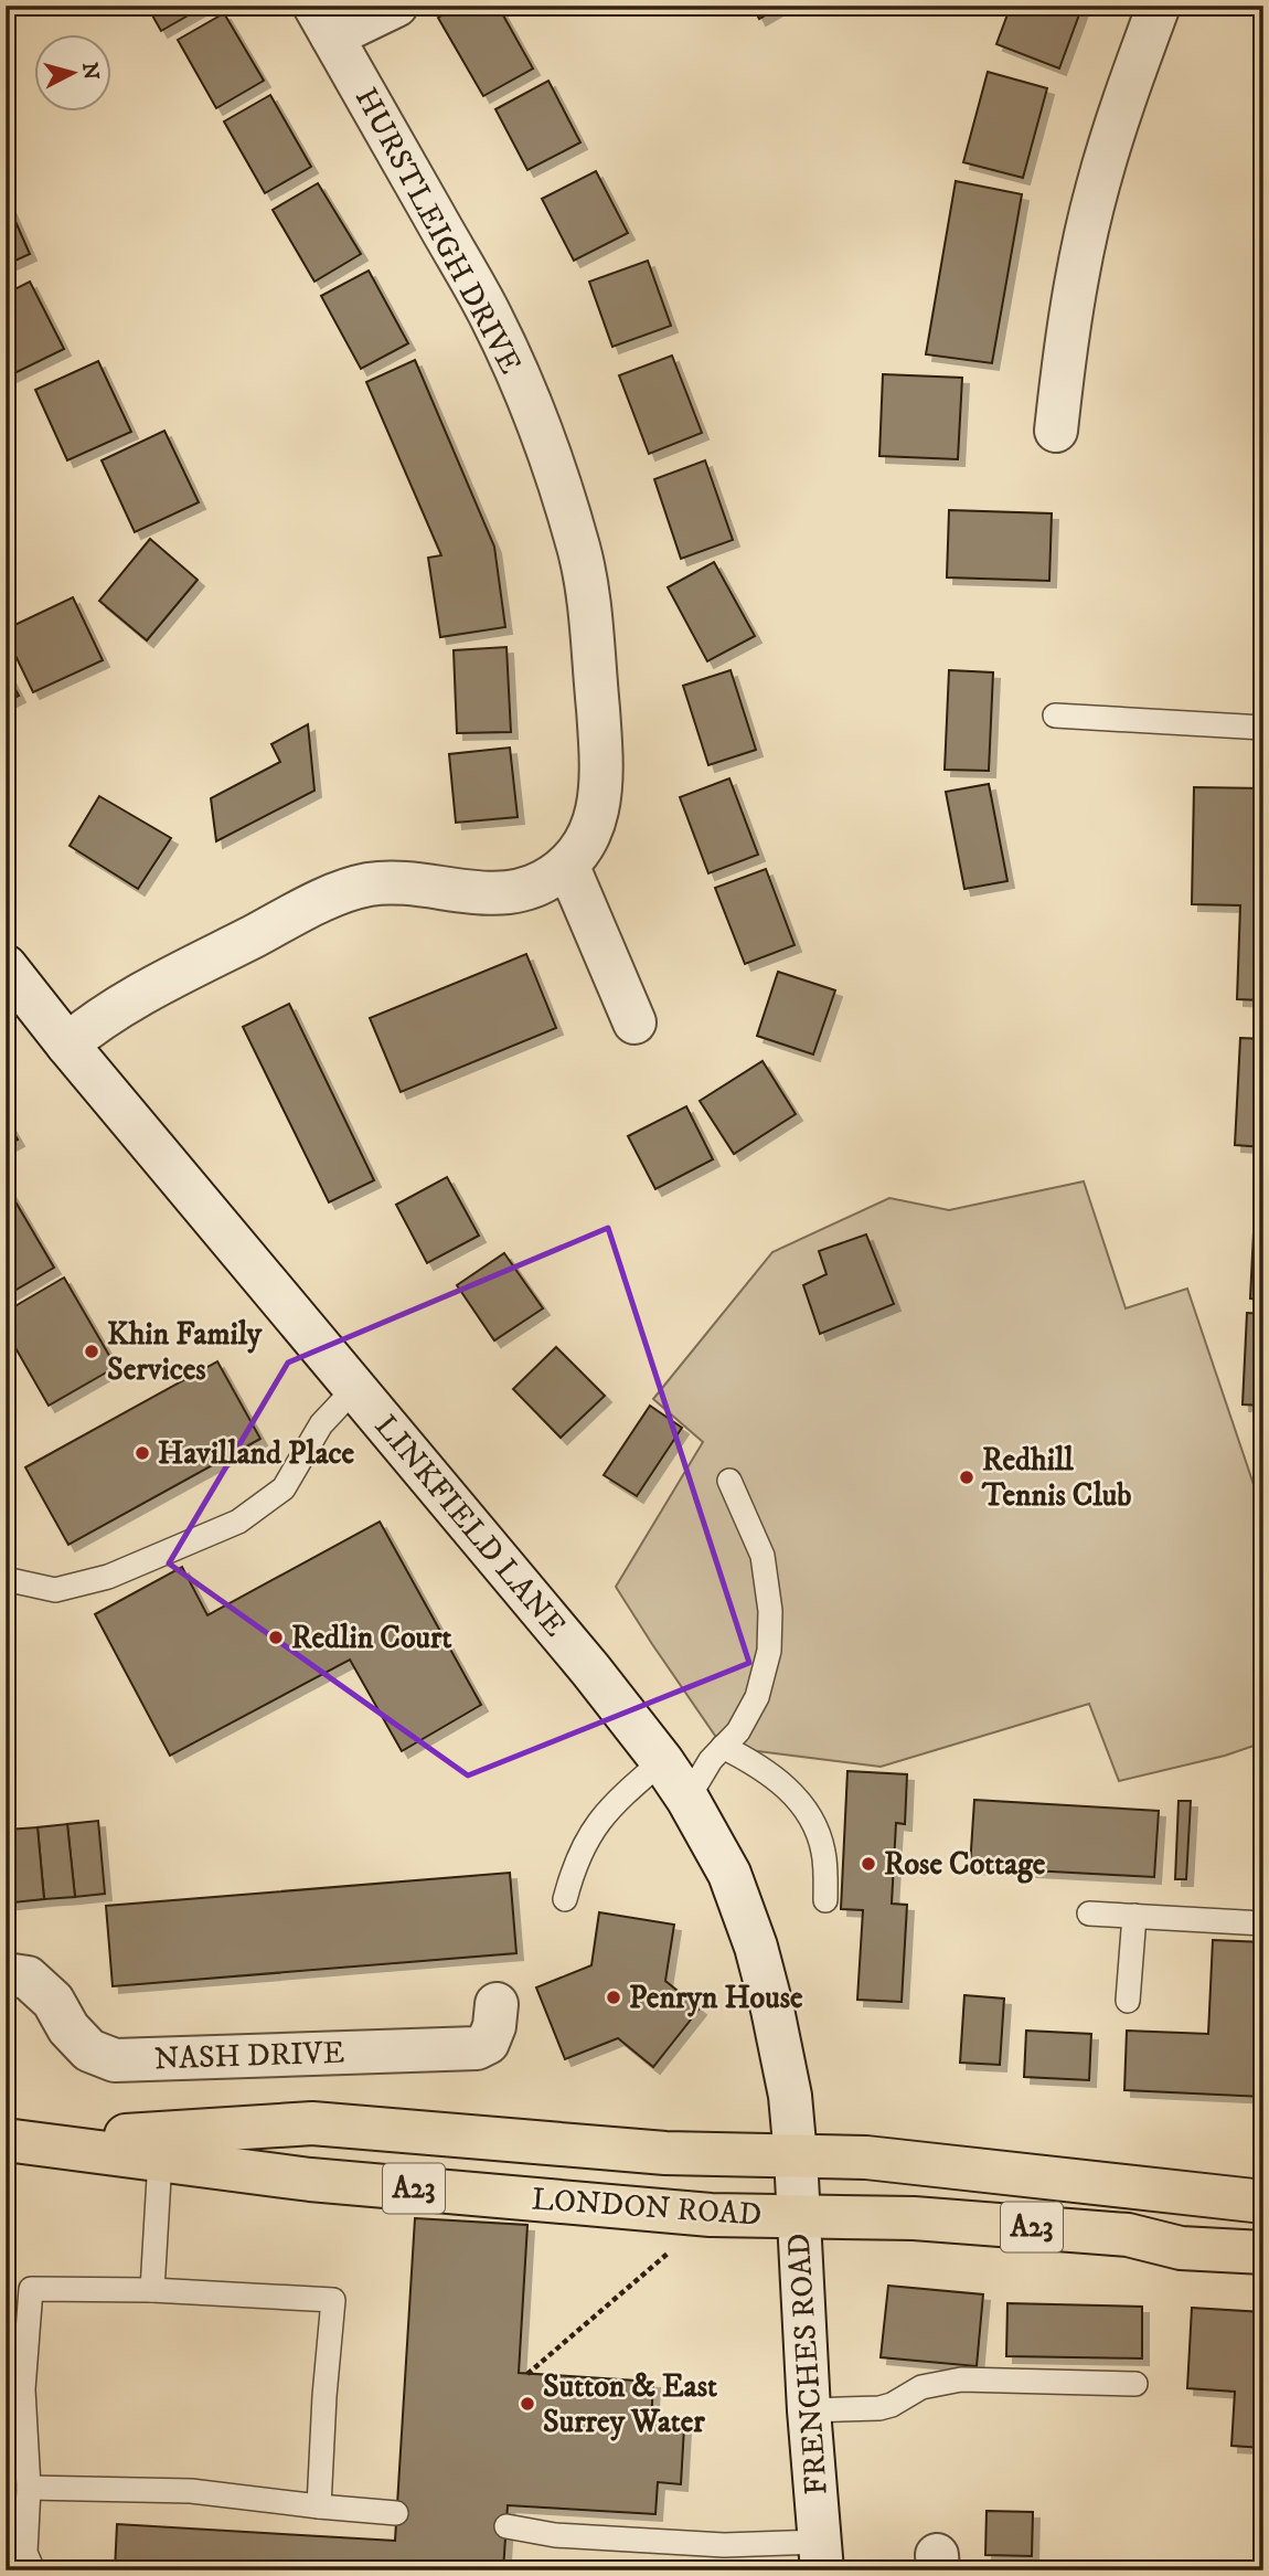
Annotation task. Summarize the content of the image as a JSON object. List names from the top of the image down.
{
  "streets": {
    "main road": ["A23", "LONDON ROAD"],
    "street": [
      "HURSTLEIGH DRIVE",
      "LINKFIELD LANE",
      "NASH DRIVE",
      "FRENCHES ROAD"
    ]
  },
  "crossings": [
    ["HURSTLEIGH DRIVE", "LINKFIELD LANE"],
    ["LINKFIELD LANE", "LONDON ROAD"],
    ["LINKFIELD LANE", "FRENCHES ROAD"],
    ["LONDON ROAD", "FRENCHES ROAD"]
  ],
  "places": [
    "Khin Family Services",
    "Havilland Place",
    "Redhill Tennis Club",
    "Redlin Court",
    "Rose Cottage",
    "Penryn House",
    "Sutton & East Surrey Water"
  ],
  "north": "right"
}
